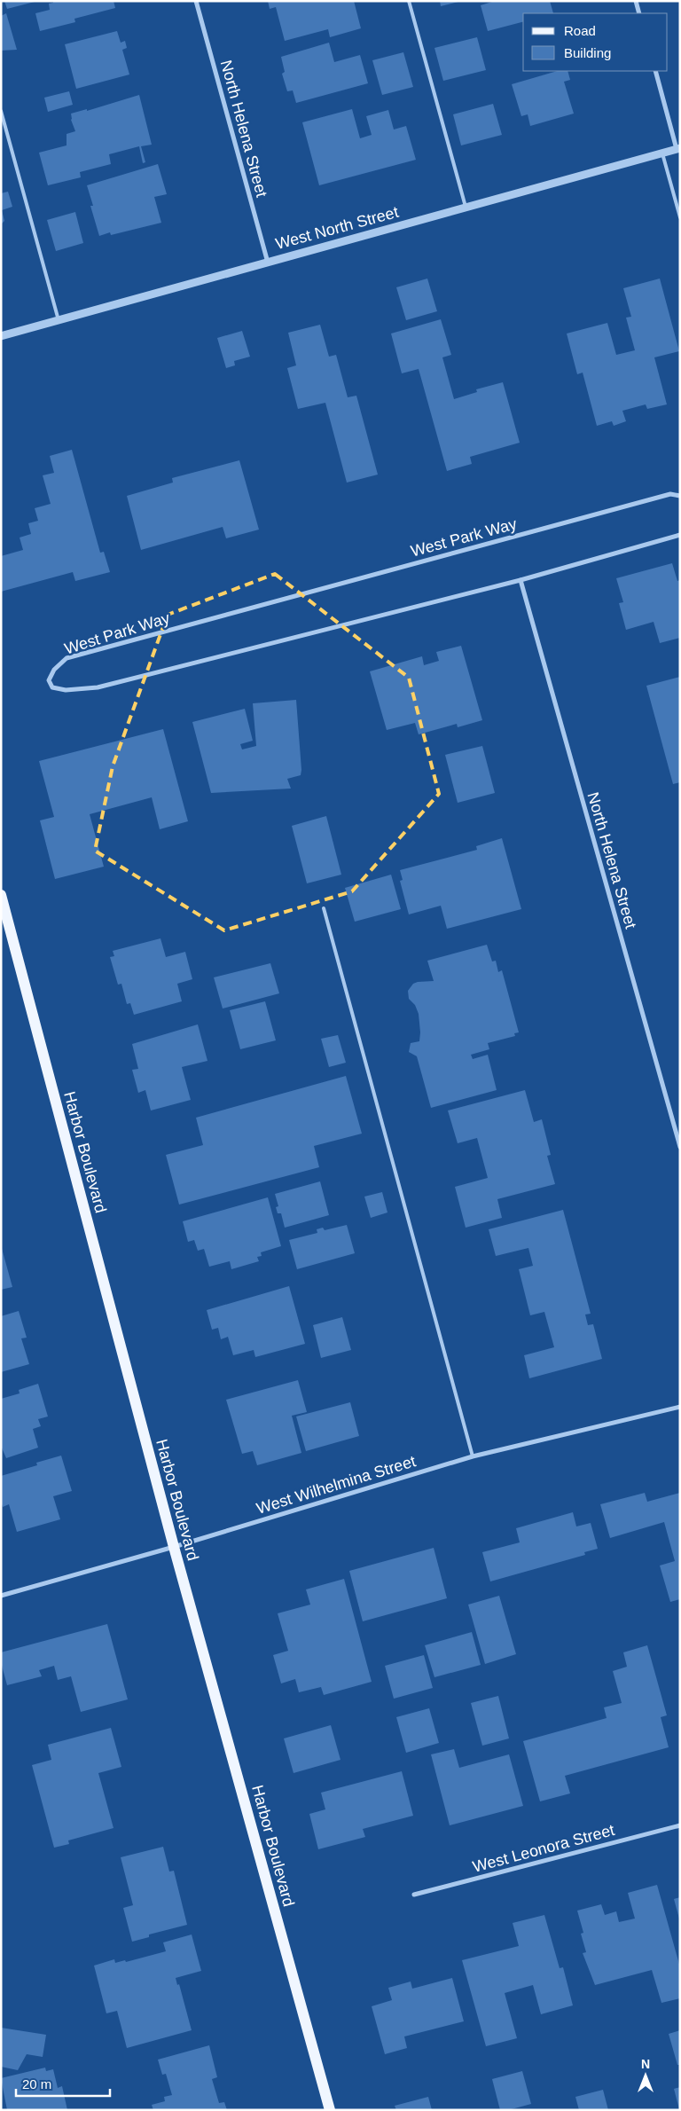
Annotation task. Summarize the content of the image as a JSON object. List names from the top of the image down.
{
  "streets": {
    "main road": ["Harbor Boulevard"],
    "street": [
      "North Helena Street",
      "West North Street",
      "West Park Way",
      "West Wilhelmina Street",
      "West Leonora Street"
    ]
  },
  "crossings": [
    ["North Helena Street", "West North Street"],
    ["North Helena Street", "West Park Way"],
    ["Harbor Boulevard", "West Wilhelmina Street"]
  ],
  "legend": ["Road", "Building"],
  "scale_bar": "20 m",
  "north": "top"
}
